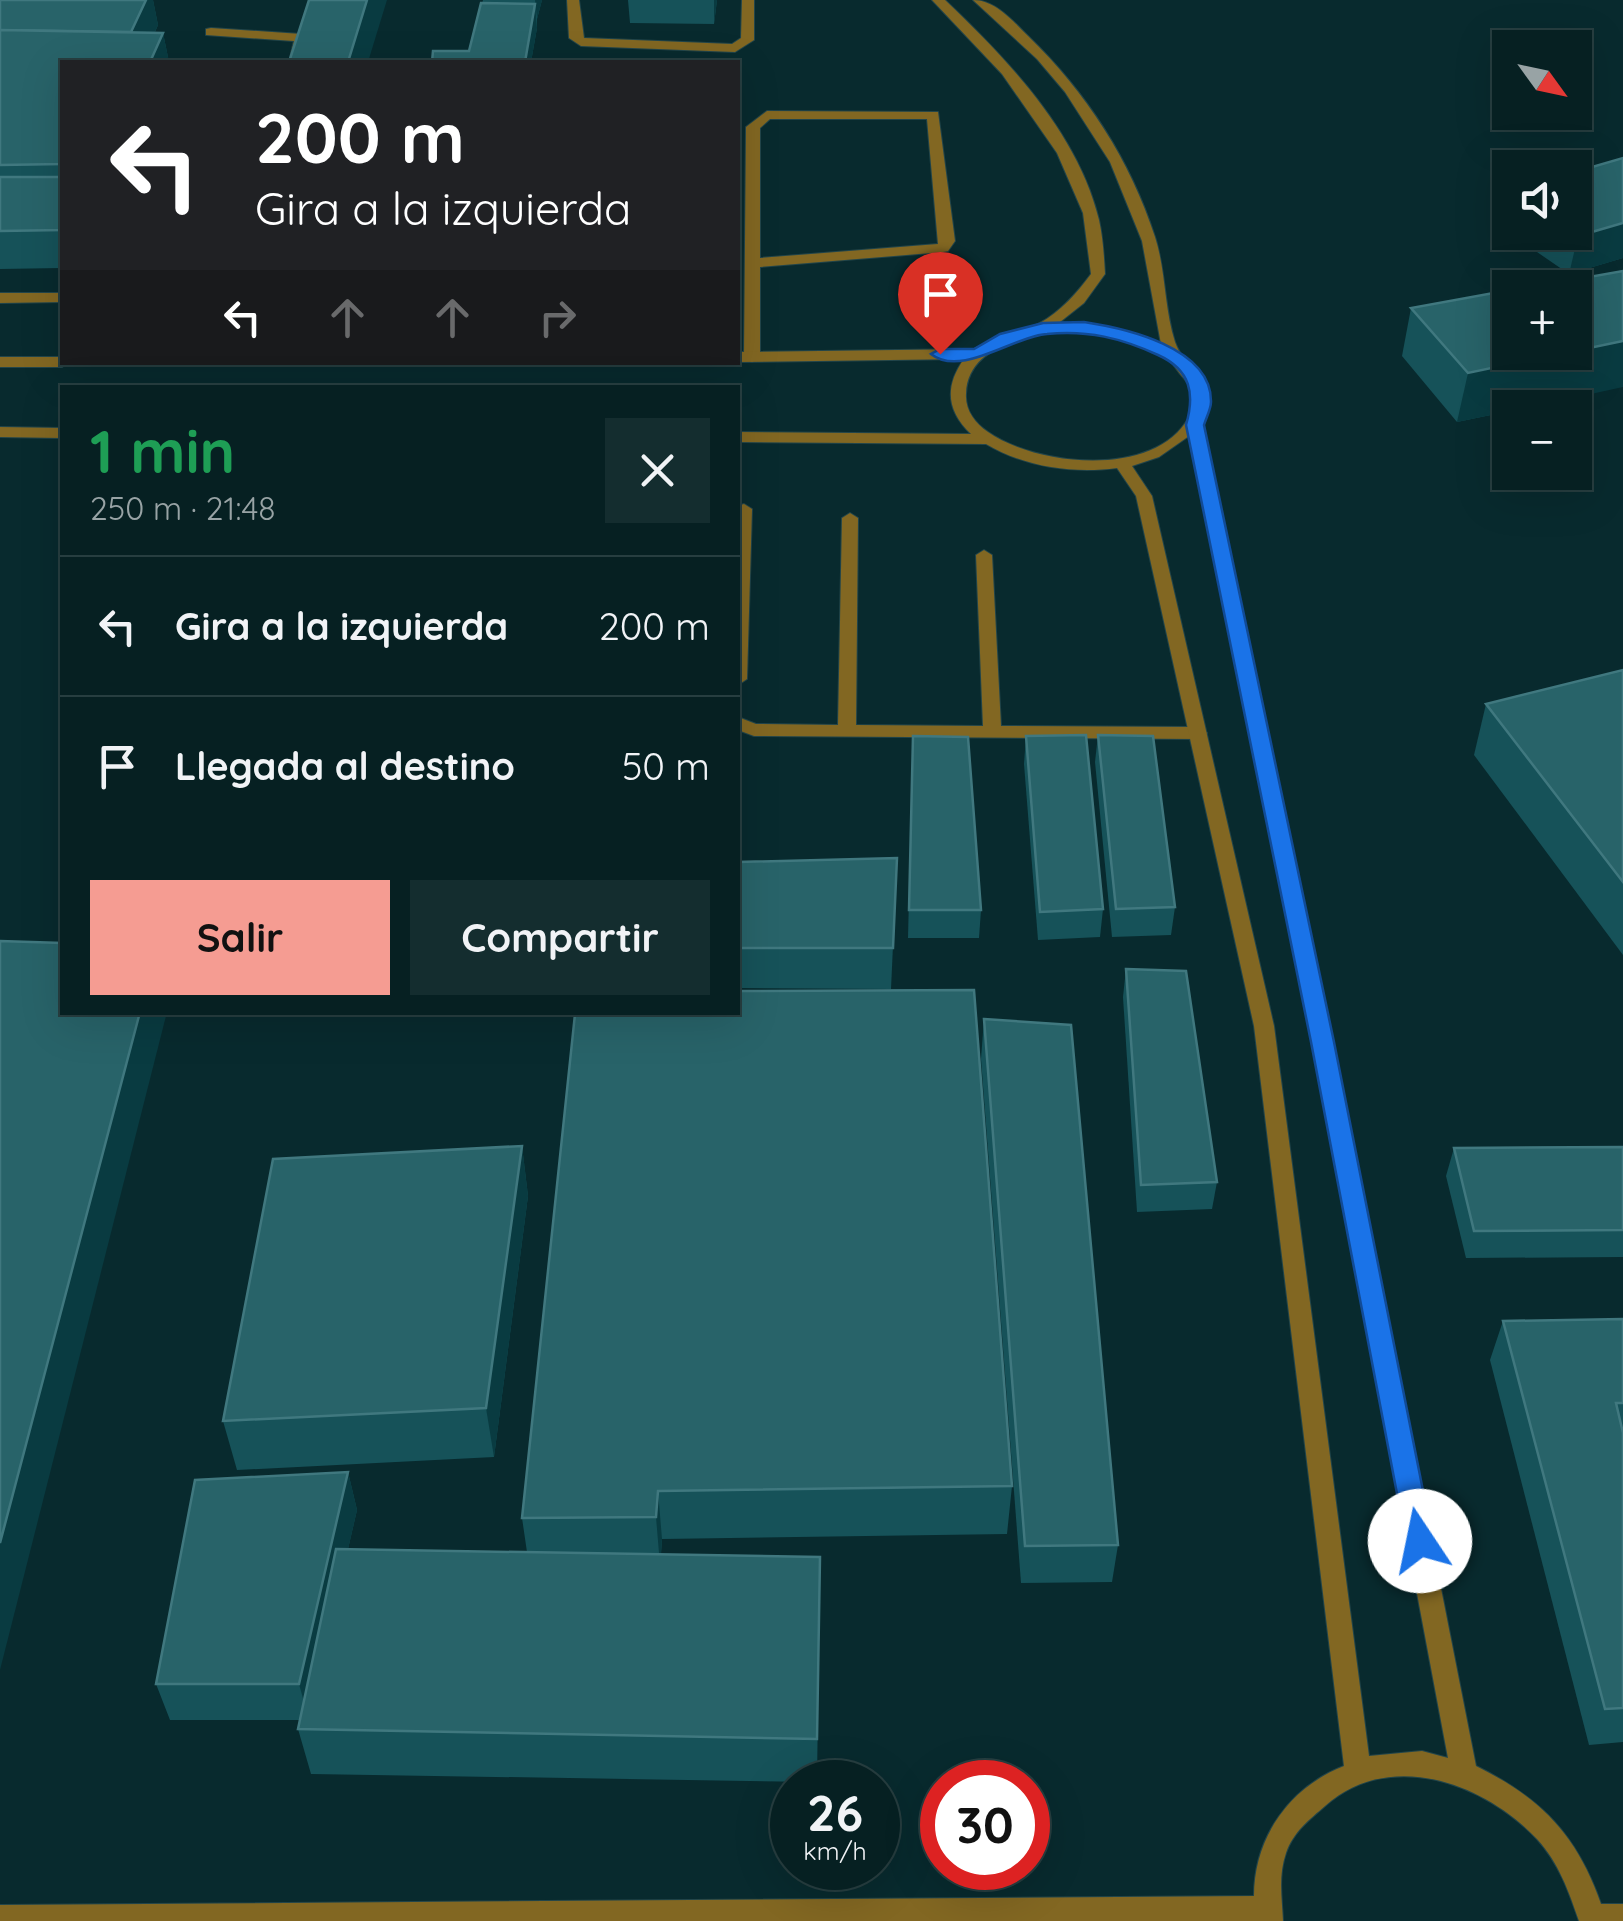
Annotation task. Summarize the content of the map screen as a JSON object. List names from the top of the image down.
{
  "north": "bottom right",
  "page": {
    "map_buttons": ["+", "−"],
    "turn": ["200 m", "Gira a la izquierda"],
    "heading": ["1 min", "250 m · 21:48"],
    "list": [
      {
        "name": "Gira a la izquierda",
        "value": "200 m"
      },
      {
        "name": "Llegada al destino",
        "value": "50 m"
      }
    ],
    "buttons": ["Salir", "Compartir"],
    "speed": "26 km/h",
    "limit": "30"
  }
}
